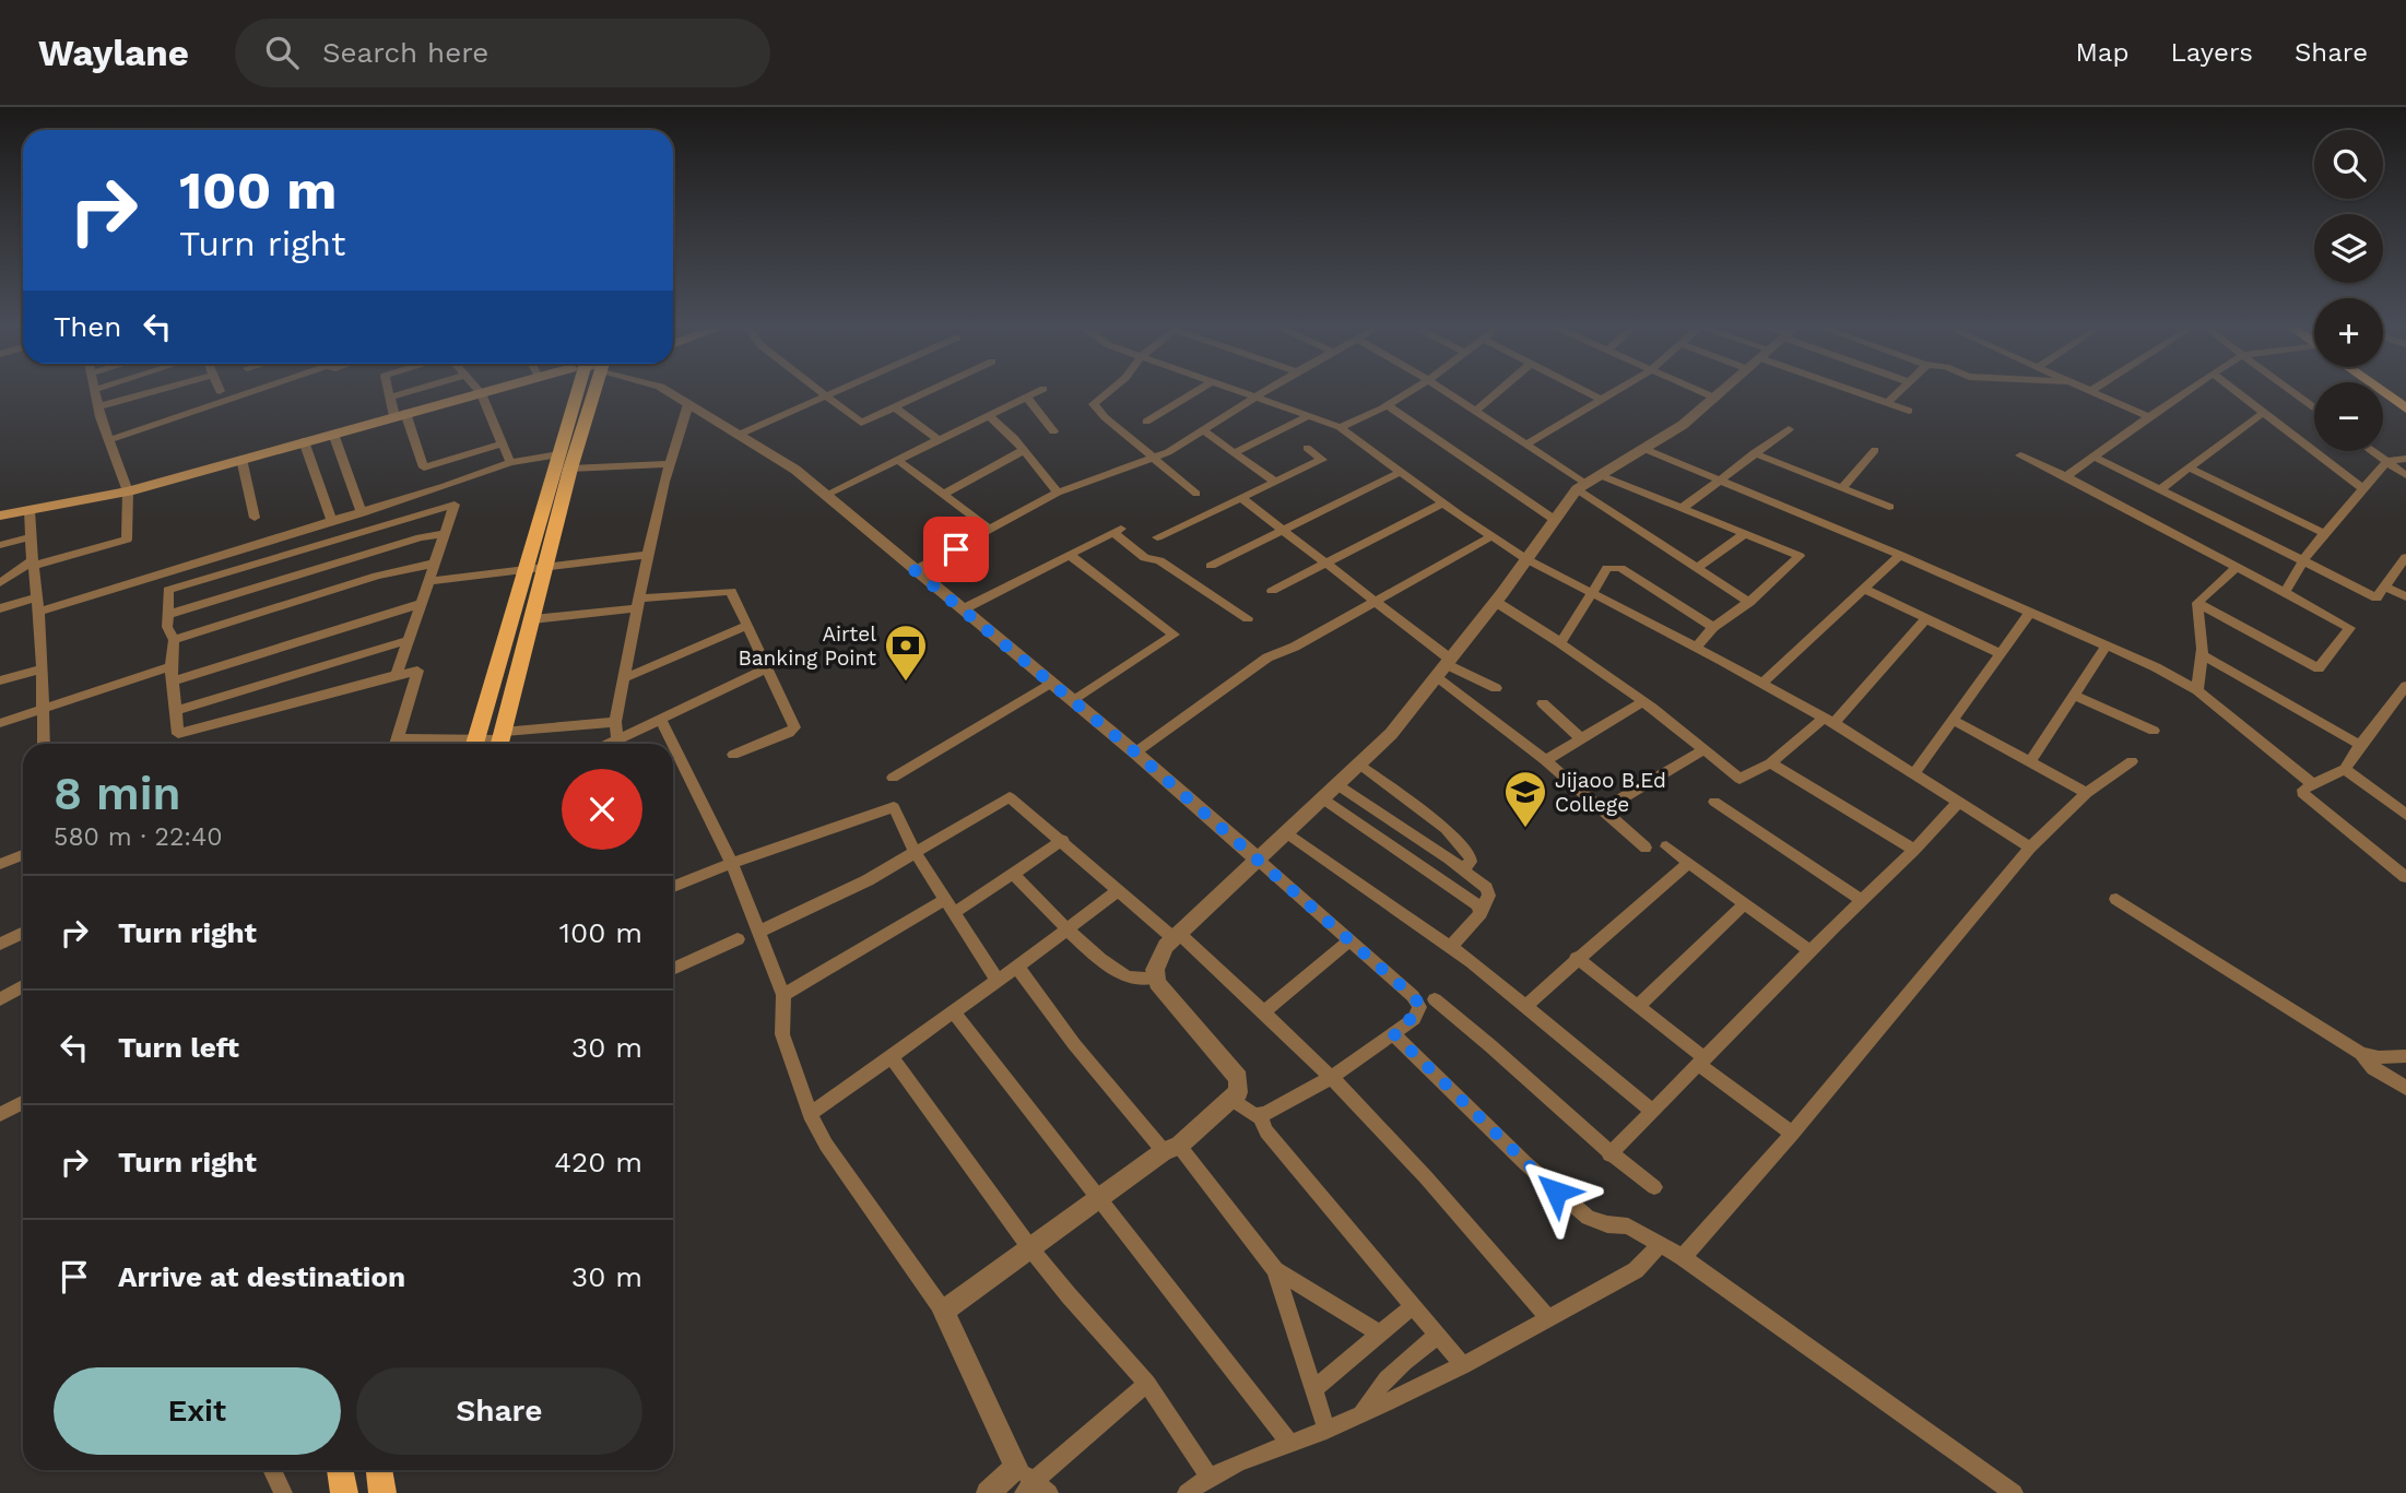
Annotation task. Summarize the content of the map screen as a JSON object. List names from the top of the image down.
{
  "places": {
    "bank": ["Airtel Banking Point"],
    "school or university": ["Jijaoo B.Ed College"]
  },
  "page": {
    "header": "Waylane",
    "search": "Search here",
    "nav": ["Map", "Layers", "Share"],
    "map_buttons": ["+", "−"],
    "turn": ["100 m", "Turn right"],
    "then": "Then",
    "heading": ["8 min", "580 m · 22:40"],
    "list": [
      {
        "name": "Turn right",
        "value": "100 m"
      },
      {
        "name": "Turn left",
        "value": "30 m"
      },
      {
        "name": "Turn right",
        "value": "420 m"
      },
      {
        "name": "Arrive at destination",
        "value": "30 m"
      }
    ],
    "buttons": ["Exit", "Share"]
  }
}
